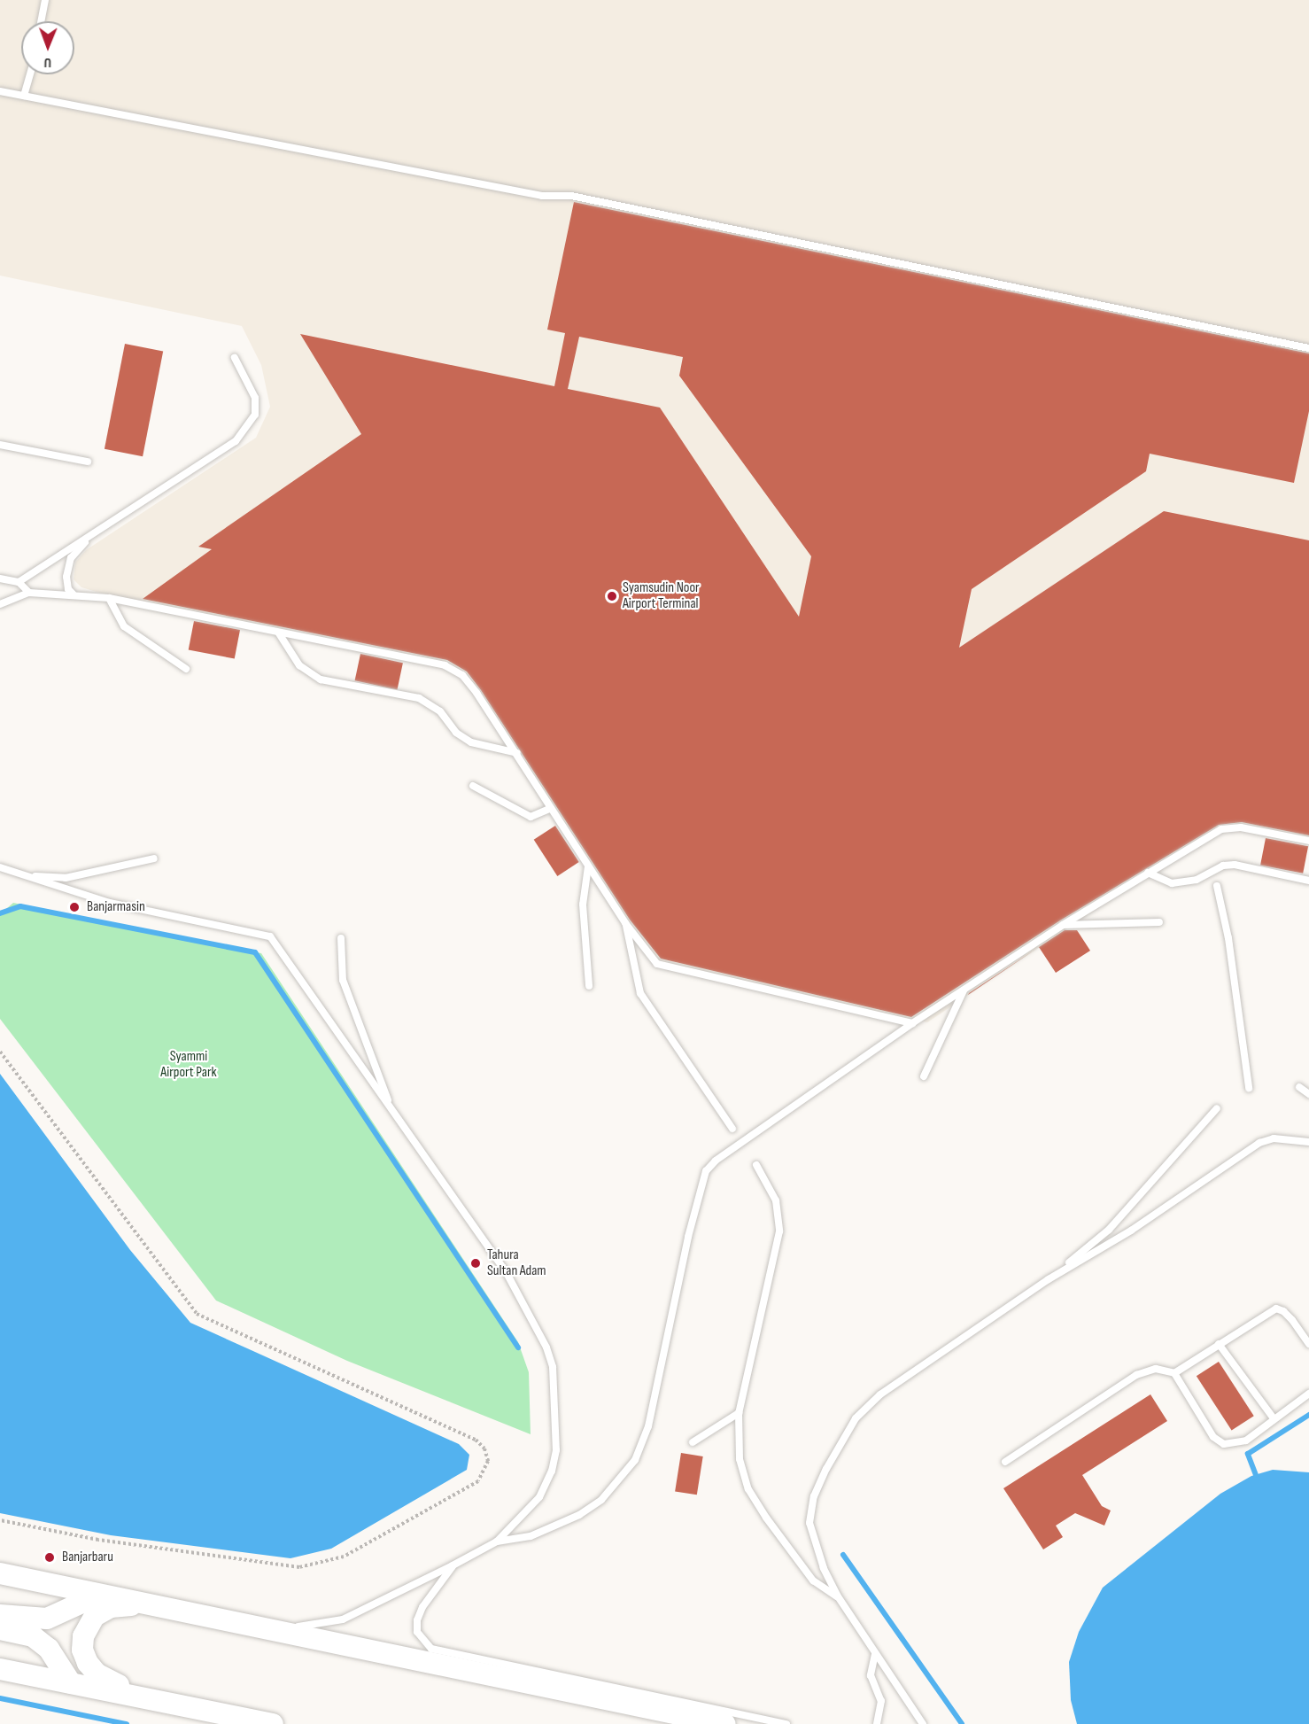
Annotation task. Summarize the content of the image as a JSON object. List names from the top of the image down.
{
  "parks": ["Syammi Airport Park"],
  "places": [
    "Syamsudin Noor Airport Terminal",
    "Banjarmasin",
    "Tahura Sultan Adam",
    "Banjarbaru"
  ],
  "north": "bottom"
}
